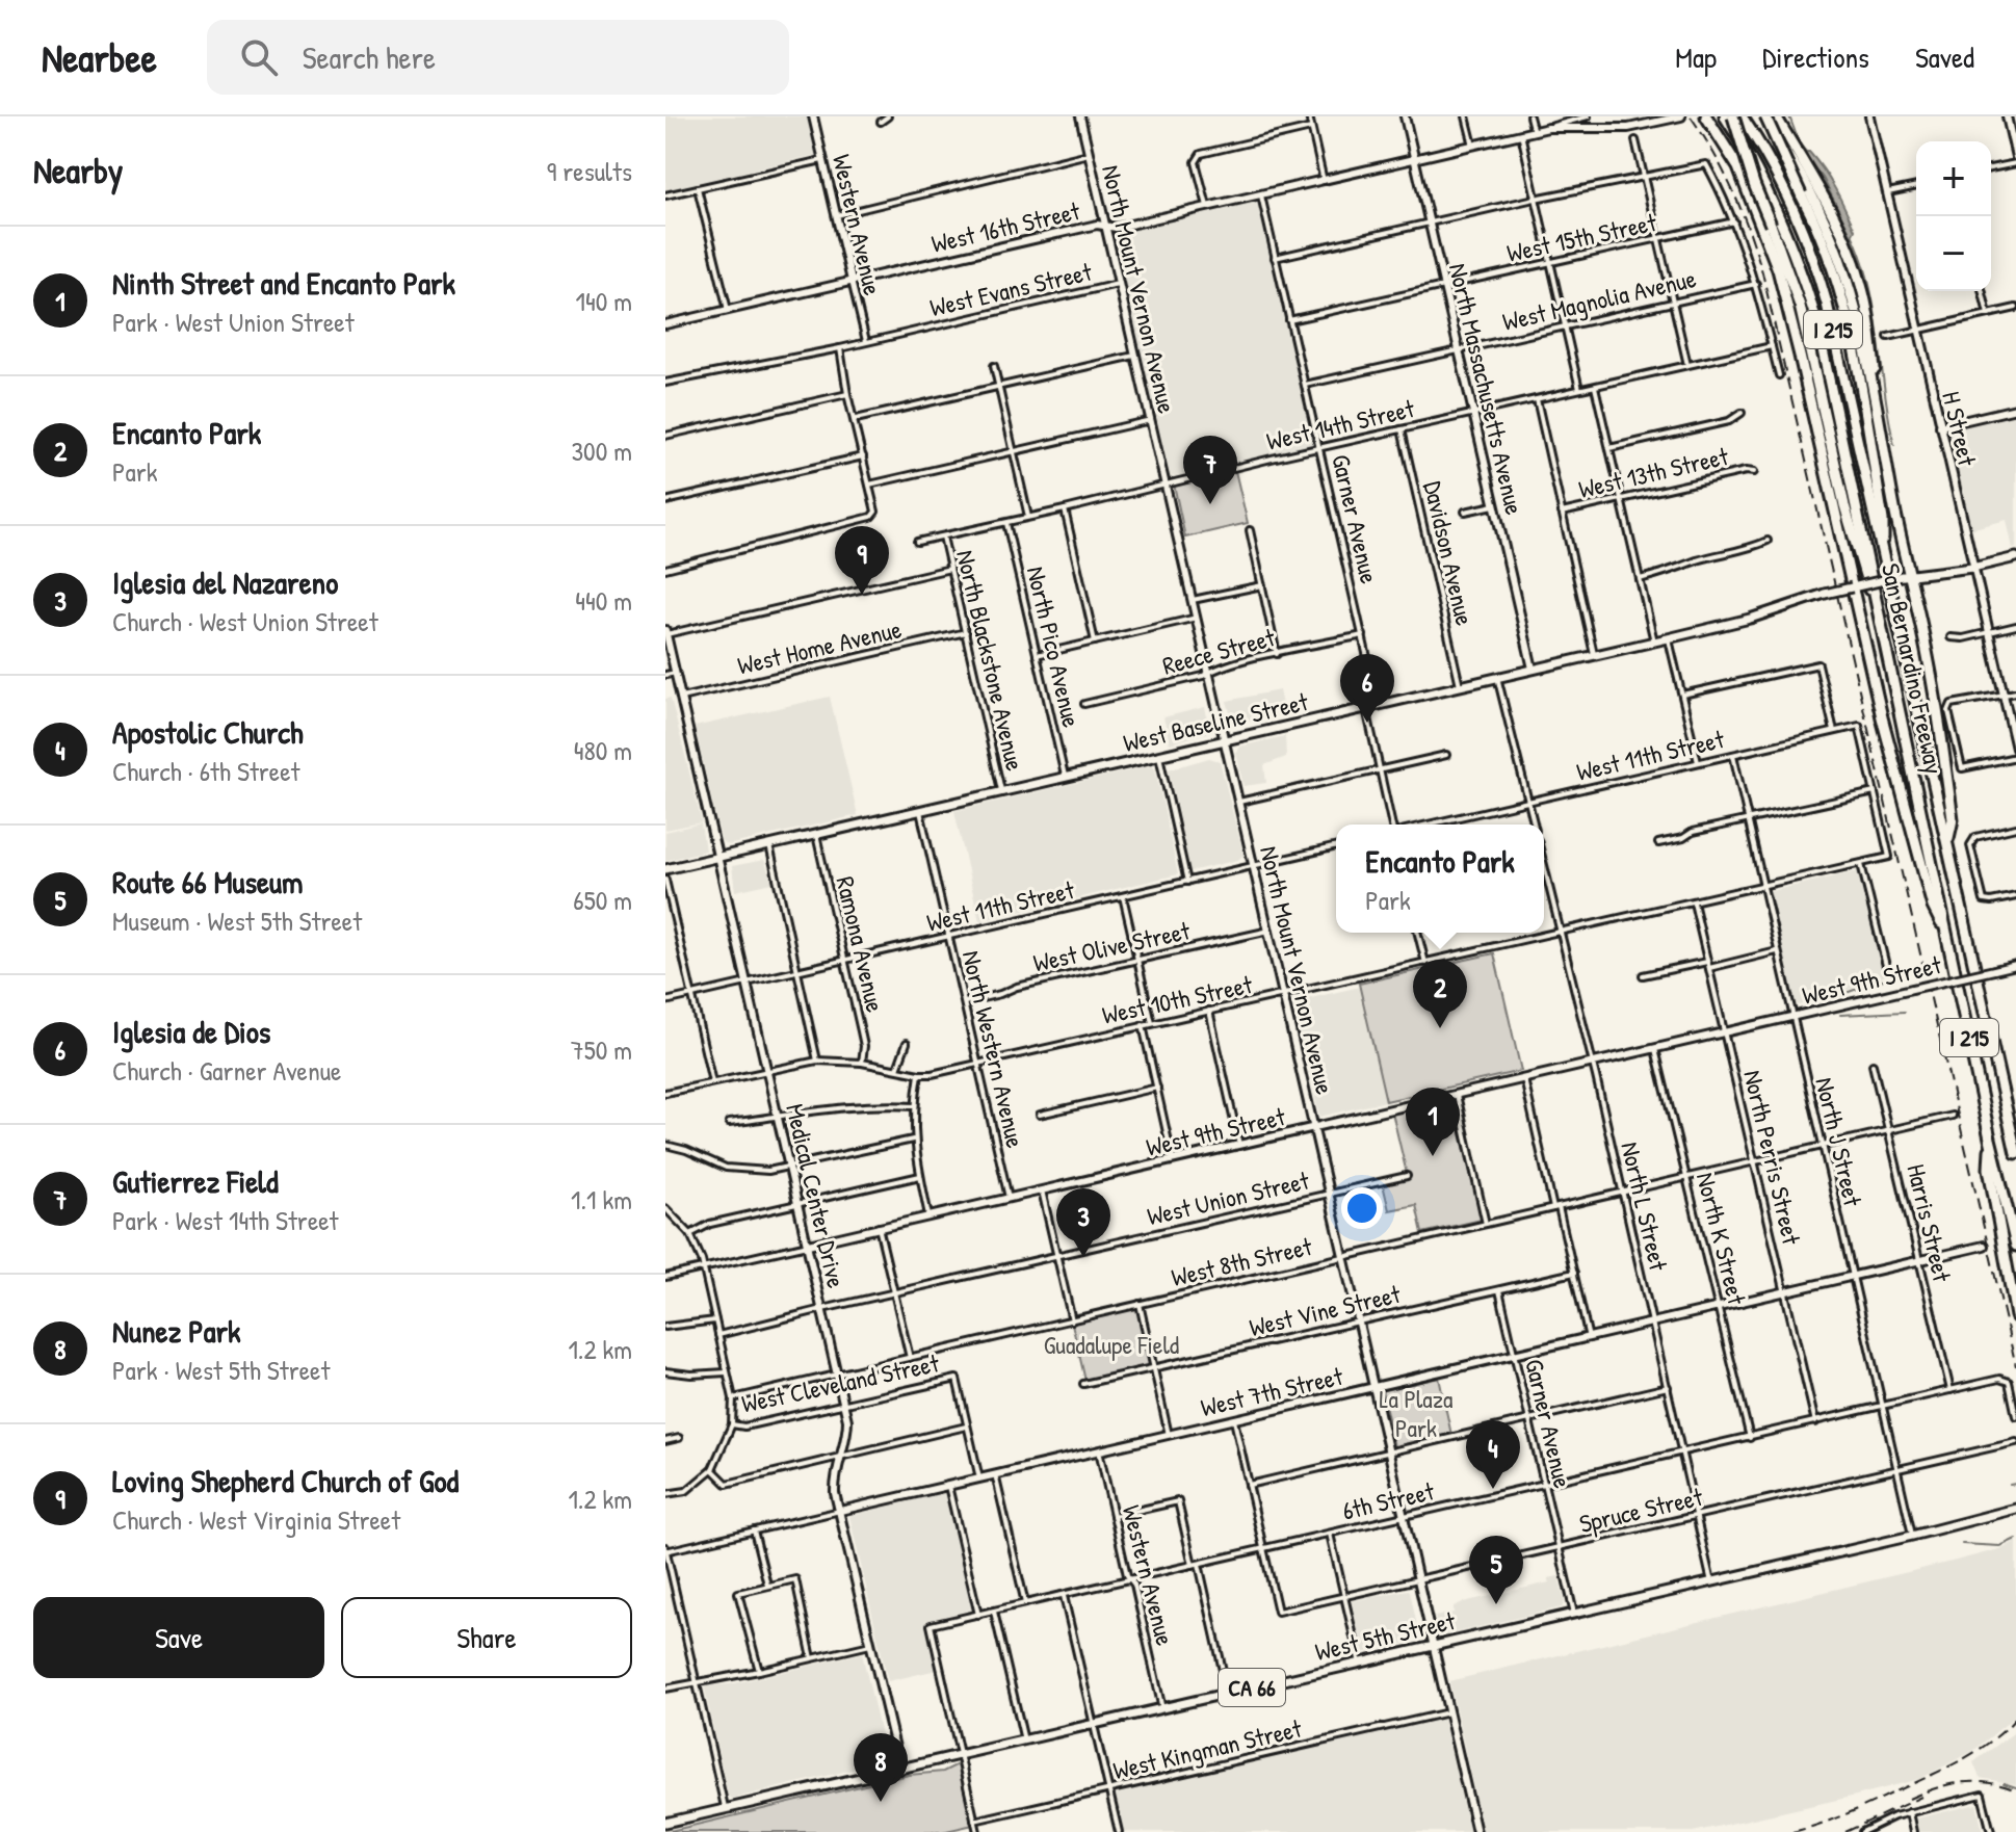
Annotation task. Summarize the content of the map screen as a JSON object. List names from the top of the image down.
{
  "streets": {
    "highway": ["I 215", "San Bernardino Freeway"],
    "main road": ["West Baseline Street", "West 5th Street", "CA 66"],
    "street": [
      "Western Avenue",
      "West 16th Street",
      "West 15th Street",
      "West Evans Street",
      "North Mount Vernon Avenue",
      "West Magnolia Avenue",
      "North Massachusetts Avenue",
      "West 14th Street",
      "H Street",
      "West 13th Street",
      "Garner Avenue",
      "Davidson Avenue",
      "West Home Avenue",
      "North Pico Avenue",
      "Reece Street",
      "North Blackstone Avenue",
      "West 11th Street",
      "Ramona Avenue",
      "West Olive Street",
      "West 9th Street",
      "West 10th Street",
      "North Western Avenue",
      "North J Street",
      "North Perris Street",
      "Medical Center Drive",
      "West Union Street",
      "North L Street",
      "Harris Street",
      "North K Street",
      "West 8th Street",
      "West Vine Street",
      "West Cleveland Street",
      "West 7th Street",
      "6th Street",
      "Spruce Street",
      "West Kingman Street"
    ]
  },
  "crossings": [
    ["Western Avenue", "West 16th Street"],
    ["Western Avenue", "West Evans Street"],
    ["Western Avenue", "West 7th Street"],
    ["Western Avenue", "6th Street"],
    ["Western Avenue", "West 5th Street"],
    ["West 16th Street", "North Mount Vernon Avenue"],
    ["West 16th Street", "North Massachusetts Avenue"],
    ["West 16th Street", "Garner Avenue"],
    ["West 15th Street", "North Massachusetts Avenue"],
    ["West 15th Street", "Garner Avenue"],
    ["West Evans Street", "North Mount Vernon Avenue"],
    ["North Mount Vernon Avenue", "West 14th Street"],
    ["North Mount Vernon Avenue", "Reece Street"],
    ["North Mount Vernon Avenue", "West Baseline Street"],
    ["North Mount Vernon Avenue", "West 11th Street"],
    ["North Mount Vernon Avenue", "West Olive Street"],
    ["North Mount Vernon Avenue", "West 9th Street"],
    ["North Mount Vernon Avenue", "West 10th Street"],
    ["North Mount Vernon Avenue", "West Union Street"],
    ["North Mount Vernon Avenue", "West 8th Street"],
    ["North Mount Vernon Avenue", "West Vine Street"],
    ["North Mount Vernon Avenue", "West 7th Street"],
    ["North Mount Vernon Avenue", "6th Street"],
    ["North Mount Vernon Avenue", "Spruce Street"],
    ["North Mount Vernon Avenue", "West 5th Street"],
    ["North Mount Vernon Avenue", "West Kingman Street"],
    ["West Magnolia Avenue", "North Massachusetts Avenue"],
    ["West Magnolia Avenue", "Garner Avenue"],
    ["North Massachusetts Avenue", "West 14th Street"],
    ["North Massachusetts Avenue", "West Baseline Street"],
    ["West 14th Street", "Garner Avenue"],
    ["West 14th Street", "Davidson Avenue"],
    ["West 14th Street", "North Pico Avenue"],
    ["West 14th Street", "North Blackstone Avenue"],
    ["H Street", "West Baseline Street"],
    ["Garner Avenue", "Reece Street"],
    ["Garner Avenue", "West Baseline Street"],
    ["Garner Avenue", "West Vine Street"],
    ["Garner Avenue", "West 7th Street"],
    ["Garner Avenue", "6th Street"],
    ["Garner Avenue", "Spruce Street"],
    ["Garner Avenue", "West 5th Street"],
    ["Davidson Avenue", "West Baseline Street"],
    ["West Home Avenue", "North Blackstone Avenue"],
    ["West Home Avenue", "Medical Center Drive"],
    ["North Pico Avenue", "West Baseline Street"],
    ["North Blackstone Avenue", "West Baseline Street"],
    ["West Baseline Street", "Ramona Avenue"],
    ["West Baseline Street", "North Western Avenue"],
    ["West Baseline Street", "Medical Center Drive"],
    ["West 11th Street", "Ramona Avenue"],
    ["West 11th Street", "West 10th Street"],
    ["West 11th Street", "North Western Avenue"],
    ["West 11th Street", "North J Street"],
    ["West 11th Street", "Medical Center Drive"],
    ["Ramona Avenue", "West 10th Street"],
    ["West Olive Street", "North Western Avenue"],
    ["West 9th Street", "North Western Avenue"],
    ["West 9th Street", "North J Street"],
    ["West 9th Street", "North Perris Street"],
    ["West 9th Street", "Medical Center Drive"],
    ["West 9th Street", "North L Street"],
    ["West 9th Street", "North K Street"],
    ["West 10th Street", "North Western Avenue"],
    ["West 10th Street", "North J Street"],
    ["West 10th Street", "North Perris Street"],
    ["West 10th Street", "Medical Center Drive"],
    ["West 10th Street", "North L Street"],
    ["North J Street", "West 8th Street"],
    ["North J Street", "West 7th Street"],
    ["North J Street", "6th Street"],
    ["North J Street", "Spruce Street"],
    ["North J Street", "West 5th Street"],
    ["North Perris Street", "West 8th Street"],
    ["North Perris Street", "West 7th Street"],
    ["North Perris Street", "6th Street"],
    ["Medical Center Drive", "West Union Street"],
    ["Medical Center Drive", "West 8th Street"],
    ["Medical Center Drive", "West Cleveland Street"],
    ["Medical Center Drive", "West 7th Street"],
    ["Medical Center Drive", "West 5th Street"],
    ["North L Street", "West 8th Street"],
    ["North L Street", "West 7th Street"],
    ["North L Street", "6th Street"],
    ["North L Street", "Spruce Street"],
    ["North L Street", "West 5th Street"],
    ["Harris Street", "West 8th Street"],
    ["Harris Street", "West 7th Street"],
    ["Harris Street", "6th Street"],
    ["North K Street", "West 8th Street"],
    ["North K Street", "West 7th Street"],
    ["North K Street", "6th Street"],
    ["6th Street", "Spruce Street"],
    ["6th Street", "West 5th Street"]
  ],
  "parks": ["Guadalupe Field", "La Plaza Park"],
  "page": {
    "header": "Nearbee",
    "search": "Search here",
    "nav": ["Map", "Directions", "Saved"],
    "heading": ["Nearby", "9 results"],
    "map_buttons": ["+", "−"],
    "list": [
      {
        "mark": "1",
        "name": "Ninth Street and Encanto Park",
        "note": "Park · West Union Street",
        "value": "140 m"
      },
      {
        "mark": "2",
        "name": "Encanto Park",
        "note": "Park",
        "value": "300 m"
      },
      {
        "mark": "3",
        "name": "Iglesia del Nazareno",
        "note": "Church · West Union Street",
        "value": "440 m"
      },
      {
        "mark": "4",
        "name": "Apostolic Church",
        "note": "Church · 6th Street",
        "value": "480 m"
      },
      {
        "mark": "5",
        "name": "Route 66 Museum",
        "note": "Museum · West 5th Street",
        "value": "650 m"
      },
      {
        "mark": "6",
        "name": "Iglesia de Dios",
        "note": "Church · Garner Avenue",
        "value": "750 m"
      },
      {
        "mark": "7",
        "name": "Gutierrez Field",
        "note": "Park · West 14th Street",
        "value": "1.1 km"
      },
      {
        "mark": "8",
        "name": "Nunez Park",
        "note": "Park · West 5th Street",
        "value": "1.2 km"
      },
      {
        "mark": "9",
        "name": "Loving Shepherd Church of God",
        "note": "Church · West Virginia Street",
        "value": "1.2 km"
      }
    ],
    "pins": [
      "7",
      "9",
      "6",
      "2",
      "1",
      "3",
      "4",
      "5",
      "8"
    ],
    "popup": ["Encanto Park", "Park"],
    "buttons": ["Save", "Share"]
  }
}
